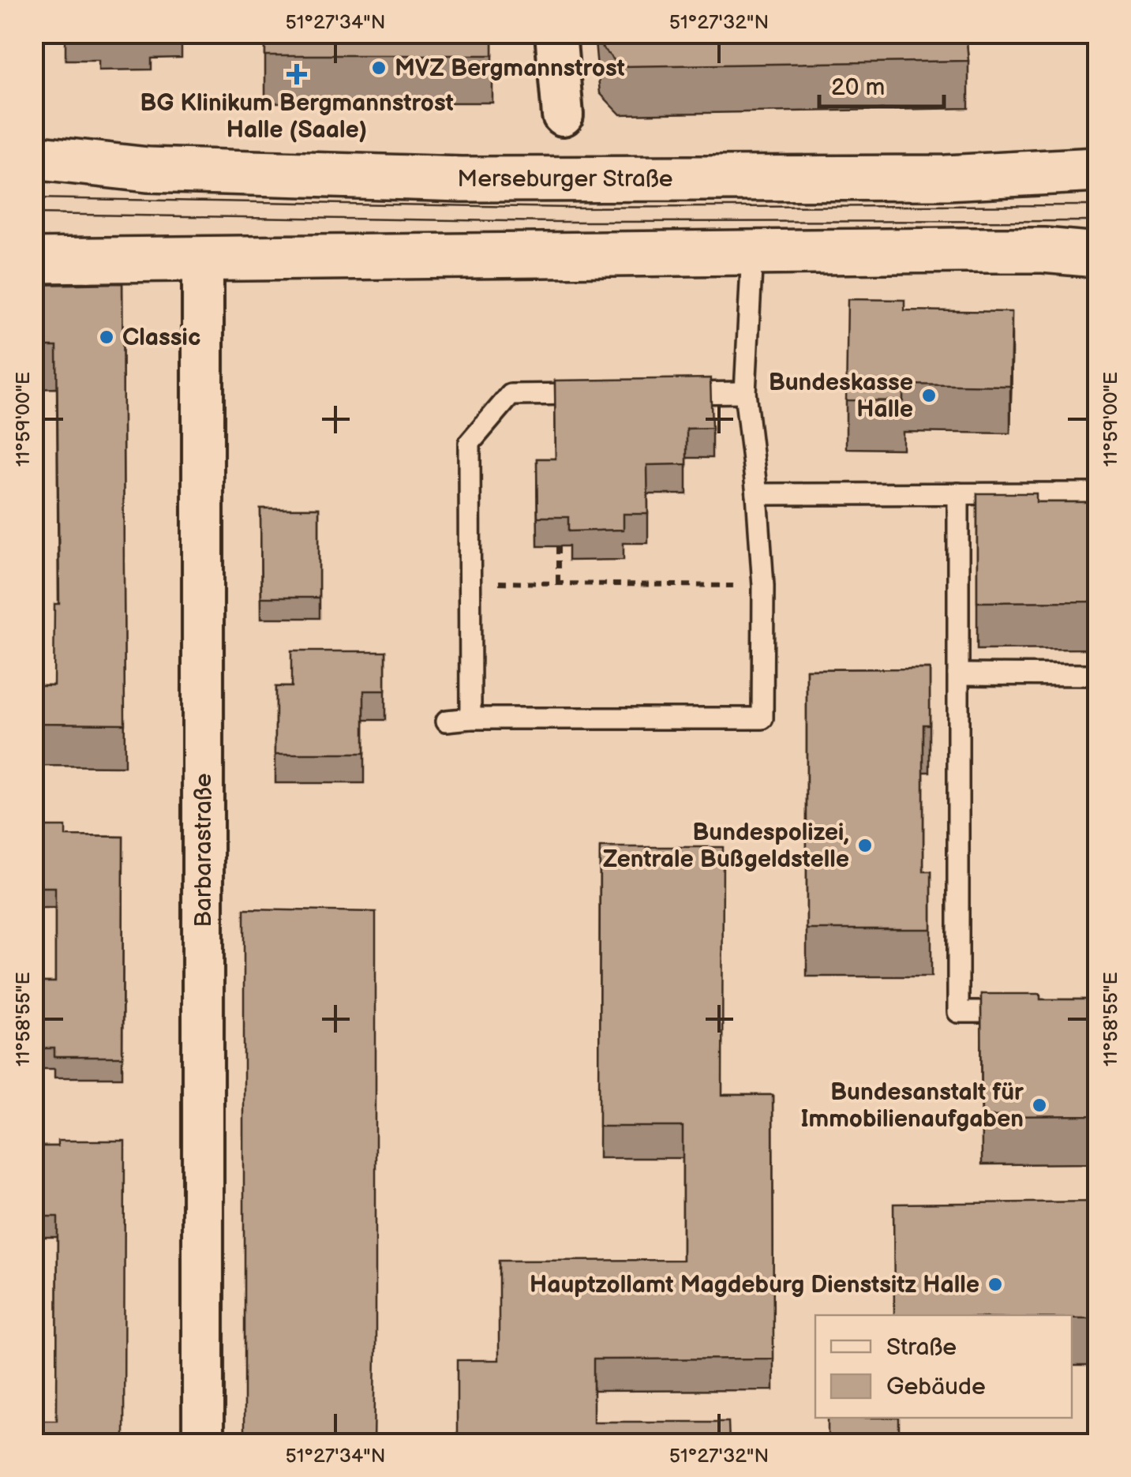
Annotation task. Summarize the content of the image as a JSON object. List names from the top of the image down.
{
  "streets": {
    "main road": ["Merseburger Straße"],
    "street": ["Barbarastraße"]
  },
  "places": {
    "other": [
      "MVZ Bergmannstrost",
      "Classic",
      "Bundeskasse Halle",
      "Bundespolizei, Zentrale Bußgeldstelle",
      "Bundesanstalt für Immobilienaufgaben",
      "Hauptzollamt Magdeburg Dienstsitz Halle"
    ],
    "health": ["BG Klinikum Bergmannstrost Halle (Saale)"]
  },
  "legend": ["Straße", "Gebäude"],
  "scale_bar": "20 m",
  "coordinates": [
    "51°27'34\"N",
    "51°27'32\"N",
    "11°59'00\"E",
    "11°58'55\"E"
  ]
}
